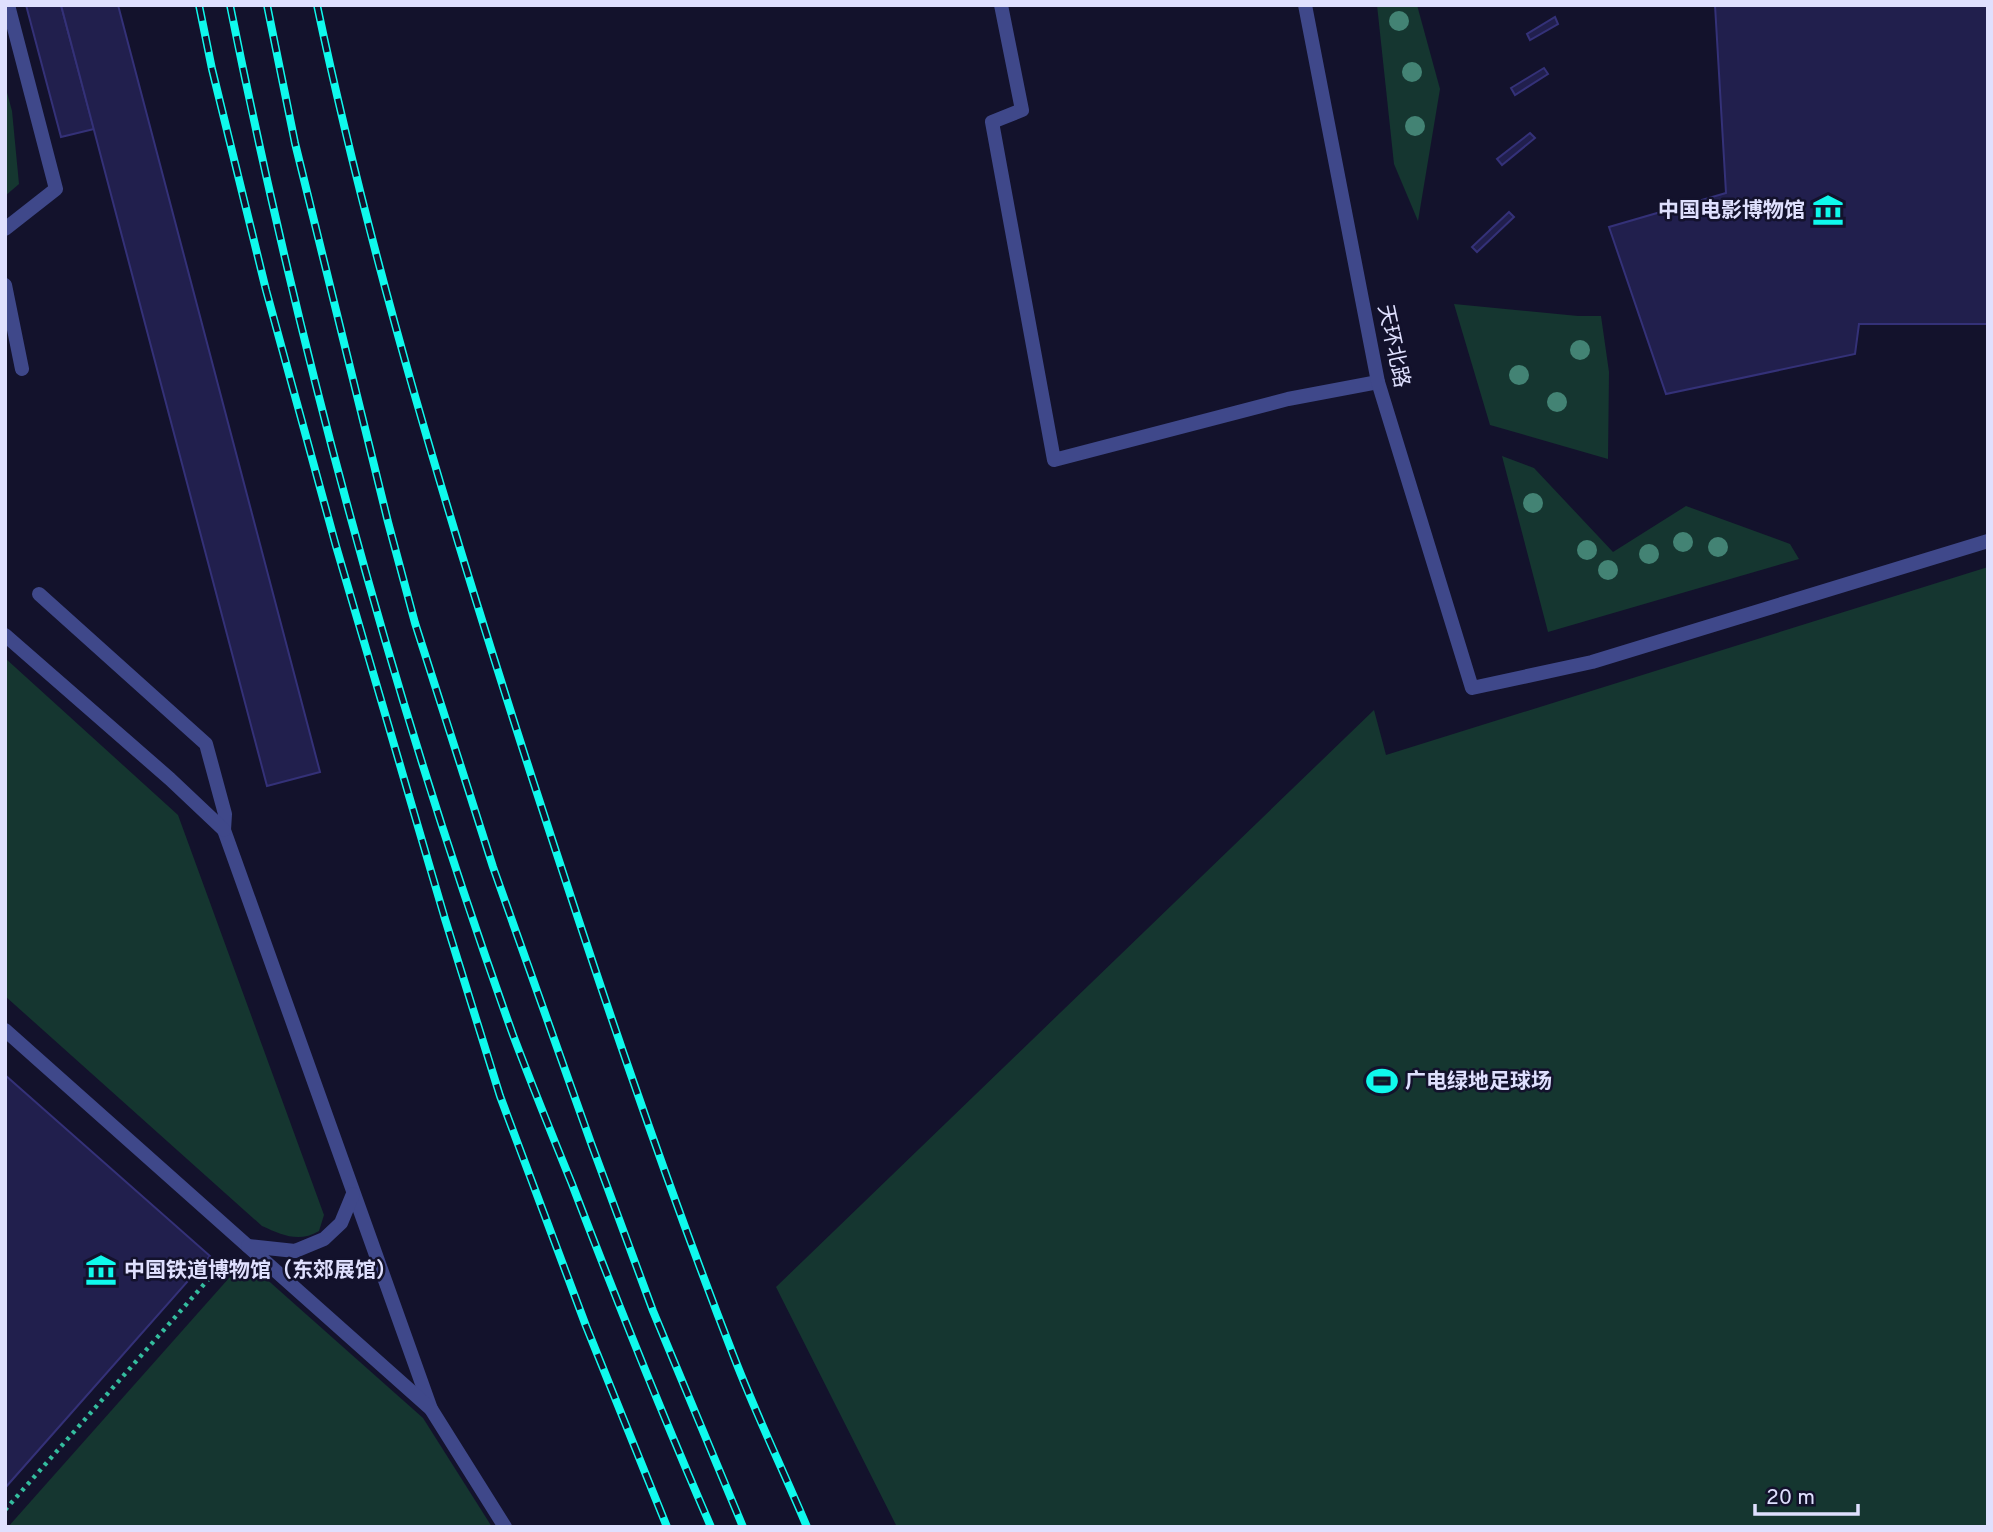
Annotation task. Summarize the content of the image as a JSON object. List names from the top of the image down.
{
  "streets": {
    "street": ["天环北路"]
  },
  "places": {
    "museum": ["中国电影博物馆", "中国铁道博物馆（东郊展馆）"],
    "sports": ["广电绿地足球场"]
  },
  "scale_bar": "20 m"
}
